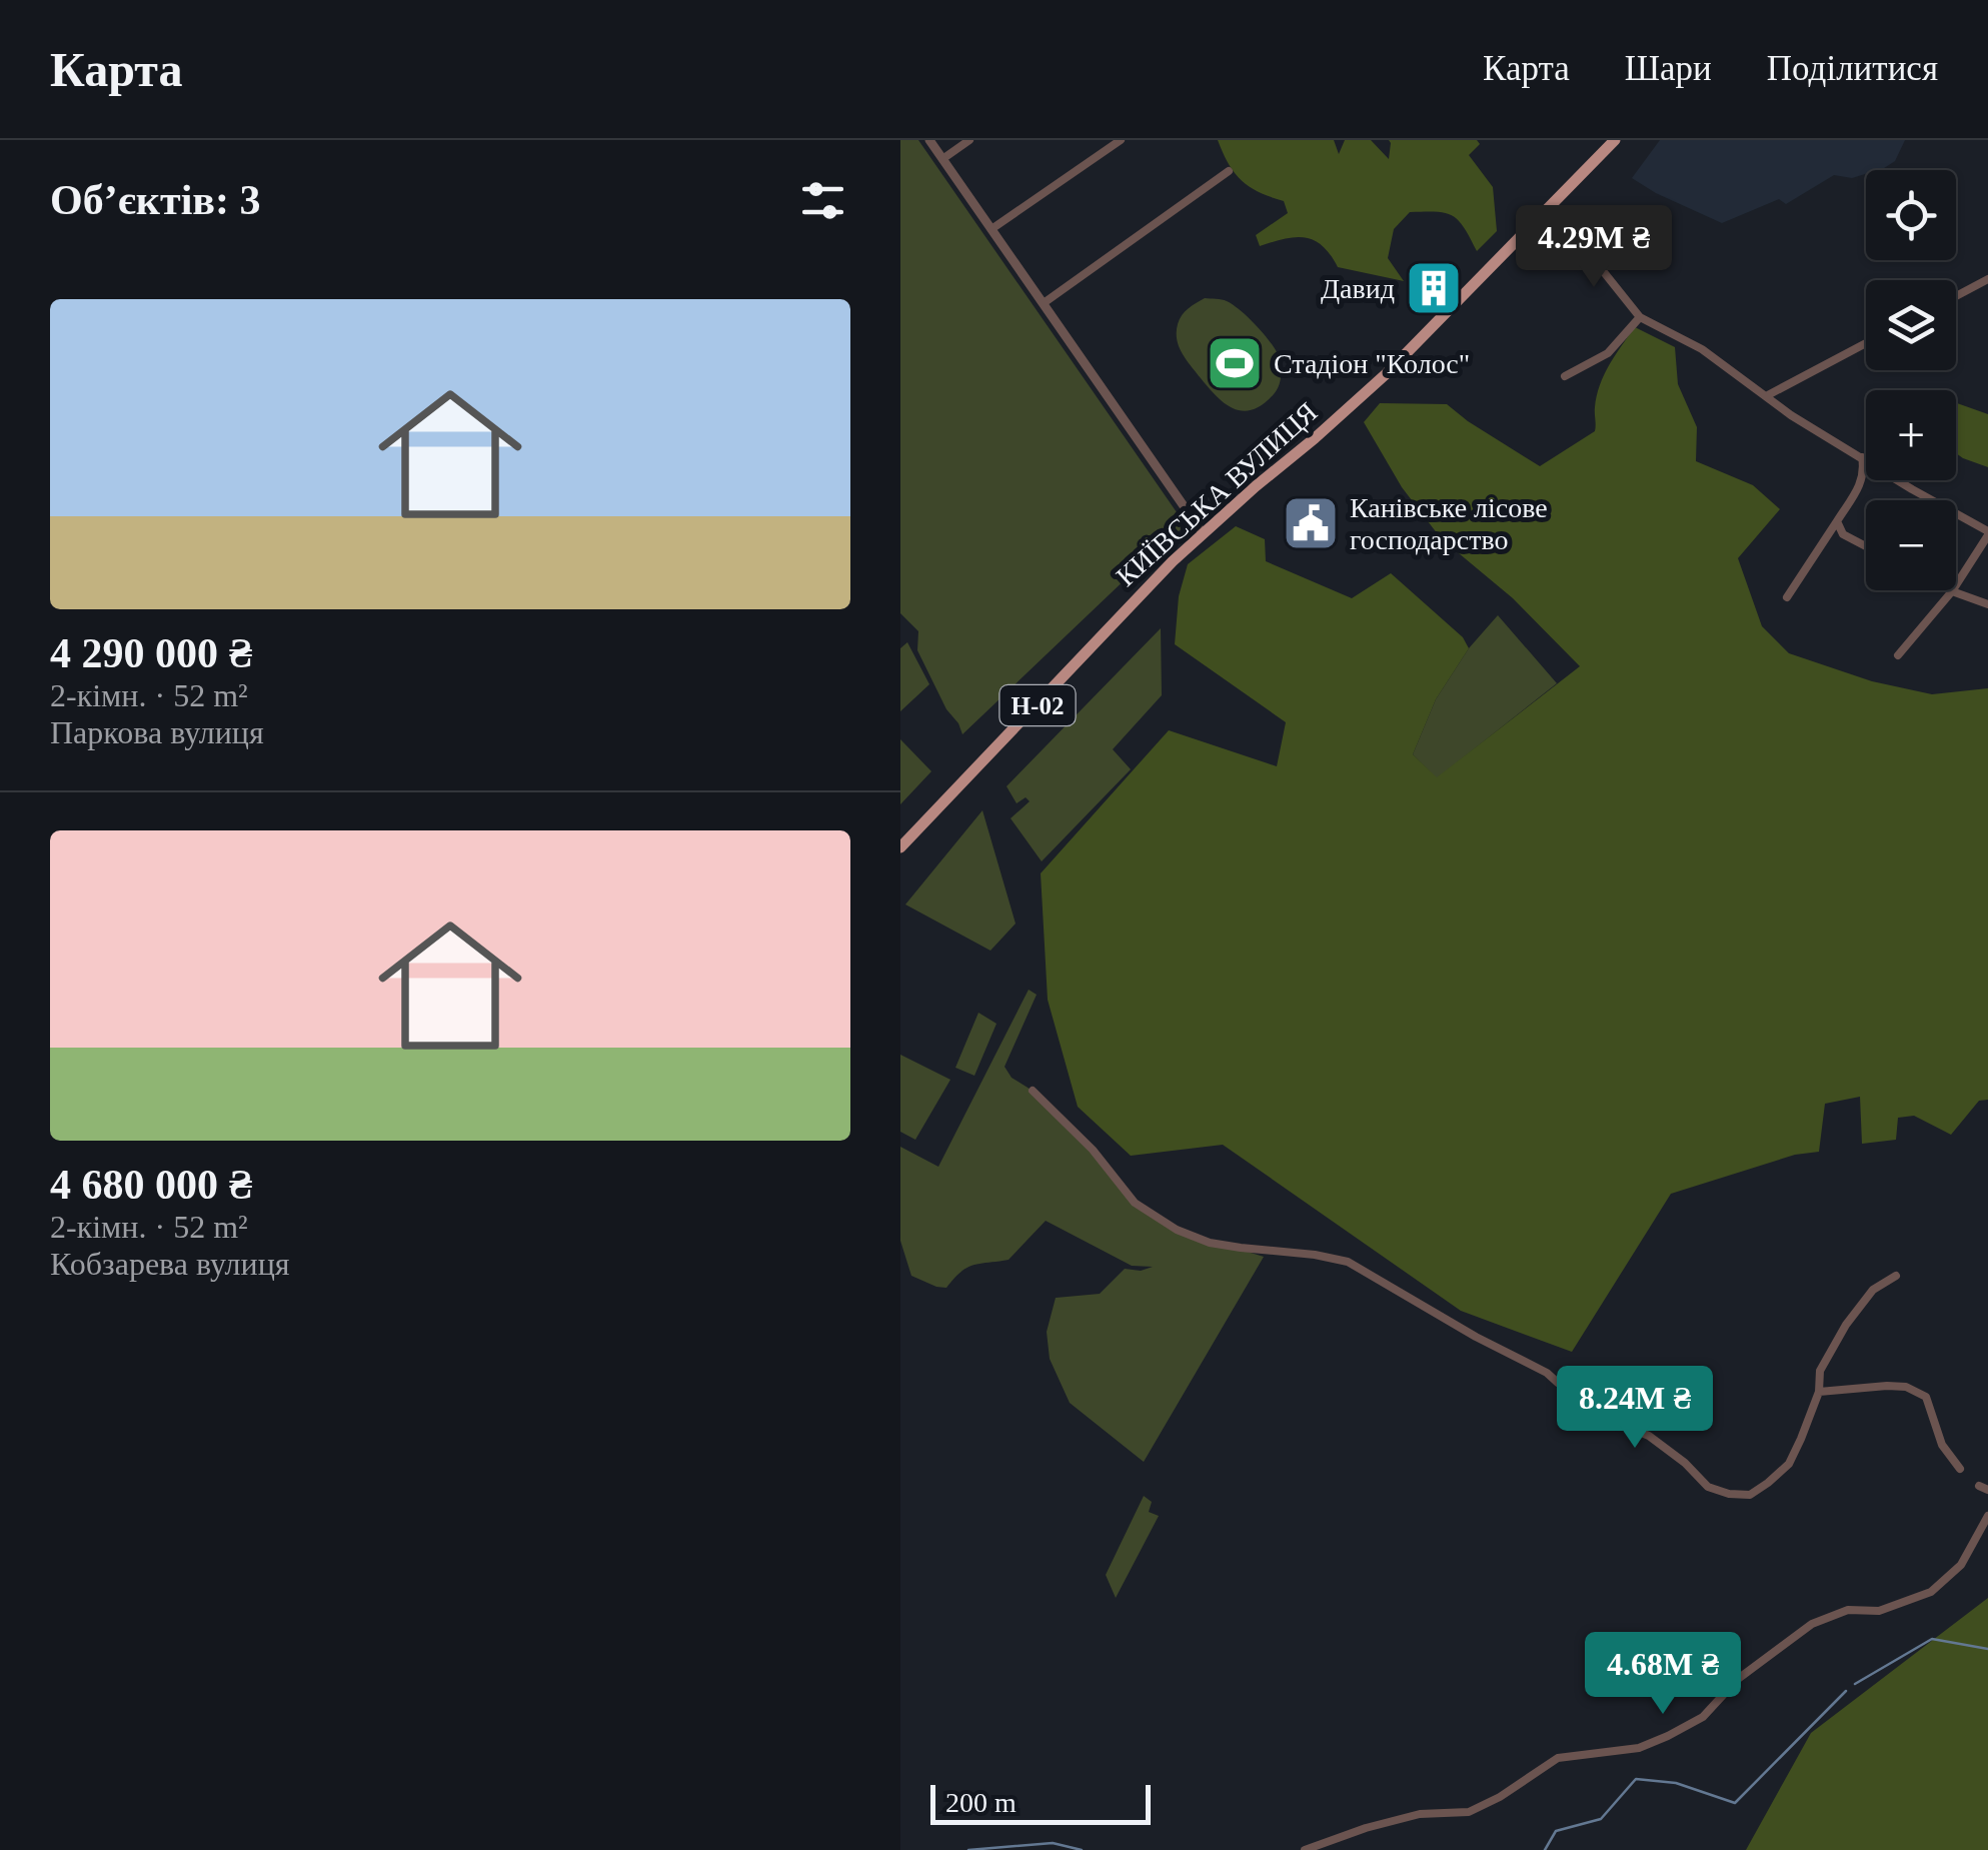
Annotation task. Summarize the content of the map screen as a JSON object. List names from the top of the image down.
{
  "streets": {
    "main road": ["КИЇВСЬКА ВУЛИЦЯ", "Н-02"]
  },
  "places": {
    "building": ["Давид"],
    "sports": ["Стадіон \"Колос\""],
    "public building": ["Канівське лісове господарство"]
  },
  "scale_bar": "200 m",
  "page": {
    "header": "Карта",
    "nav": ["Карта", "Шари", "Поділитися"],
    "heading": "Об’єктів: 3",
    "map_buttons": ["+", "−"],
    "price": ["4.29M ₴", "8.24M ₴", "4.68M ₴"],
    "list": [
      {
        "name": "4 290 000 ₴",
        "note": "2-кімн. · 52 m² · Паркова вулиця"
      },
      {
        "name": "4 680 000 ₴",
        "note": "2-кімн. · 52 m² · Кобзарева вулиця"
      }
    ],
    "scale": "200 m"
  }
}
